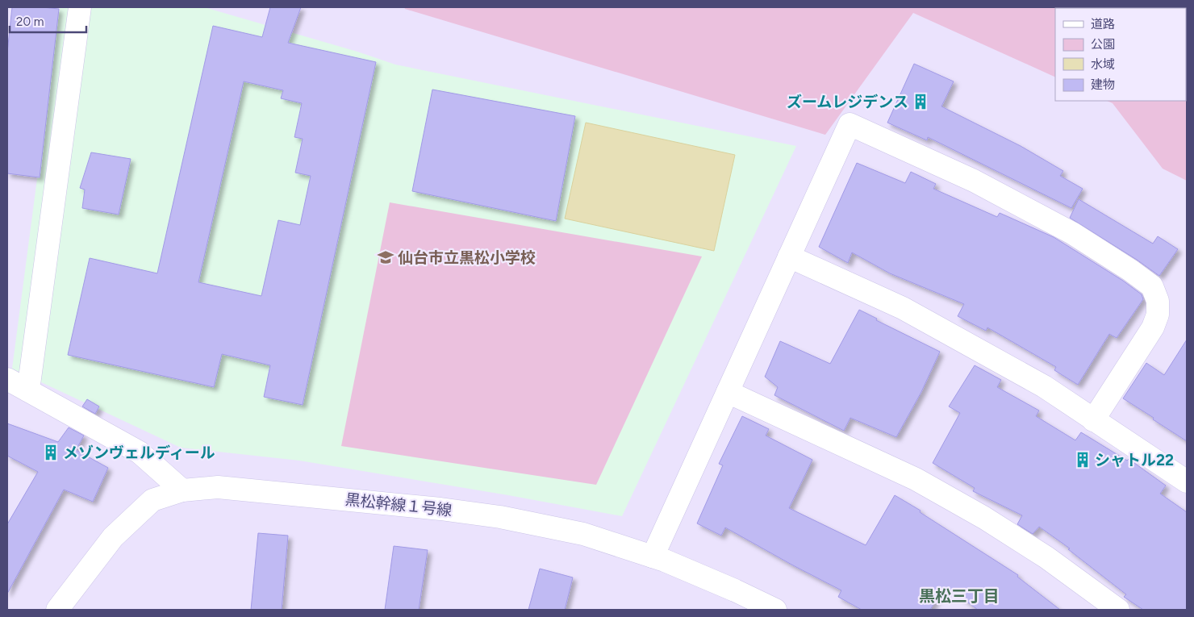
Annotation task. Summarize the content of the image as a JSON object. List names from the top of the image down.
{
  "streets": {
    "street": ["黒松幹線１号線"]
  },
  "districts": ["黒松三丁目"],
  "places": {
    "building": ["ズームレジデンス", "メゾンヴェルディール", "シャトル22"],
    "school or university": ["仙台市立黒松小学校"]
  },
  "legend": [
    "道路",
    "公園",
    "水域",
    "建物"
  ],
  "scale_bar": "20 m"
}
